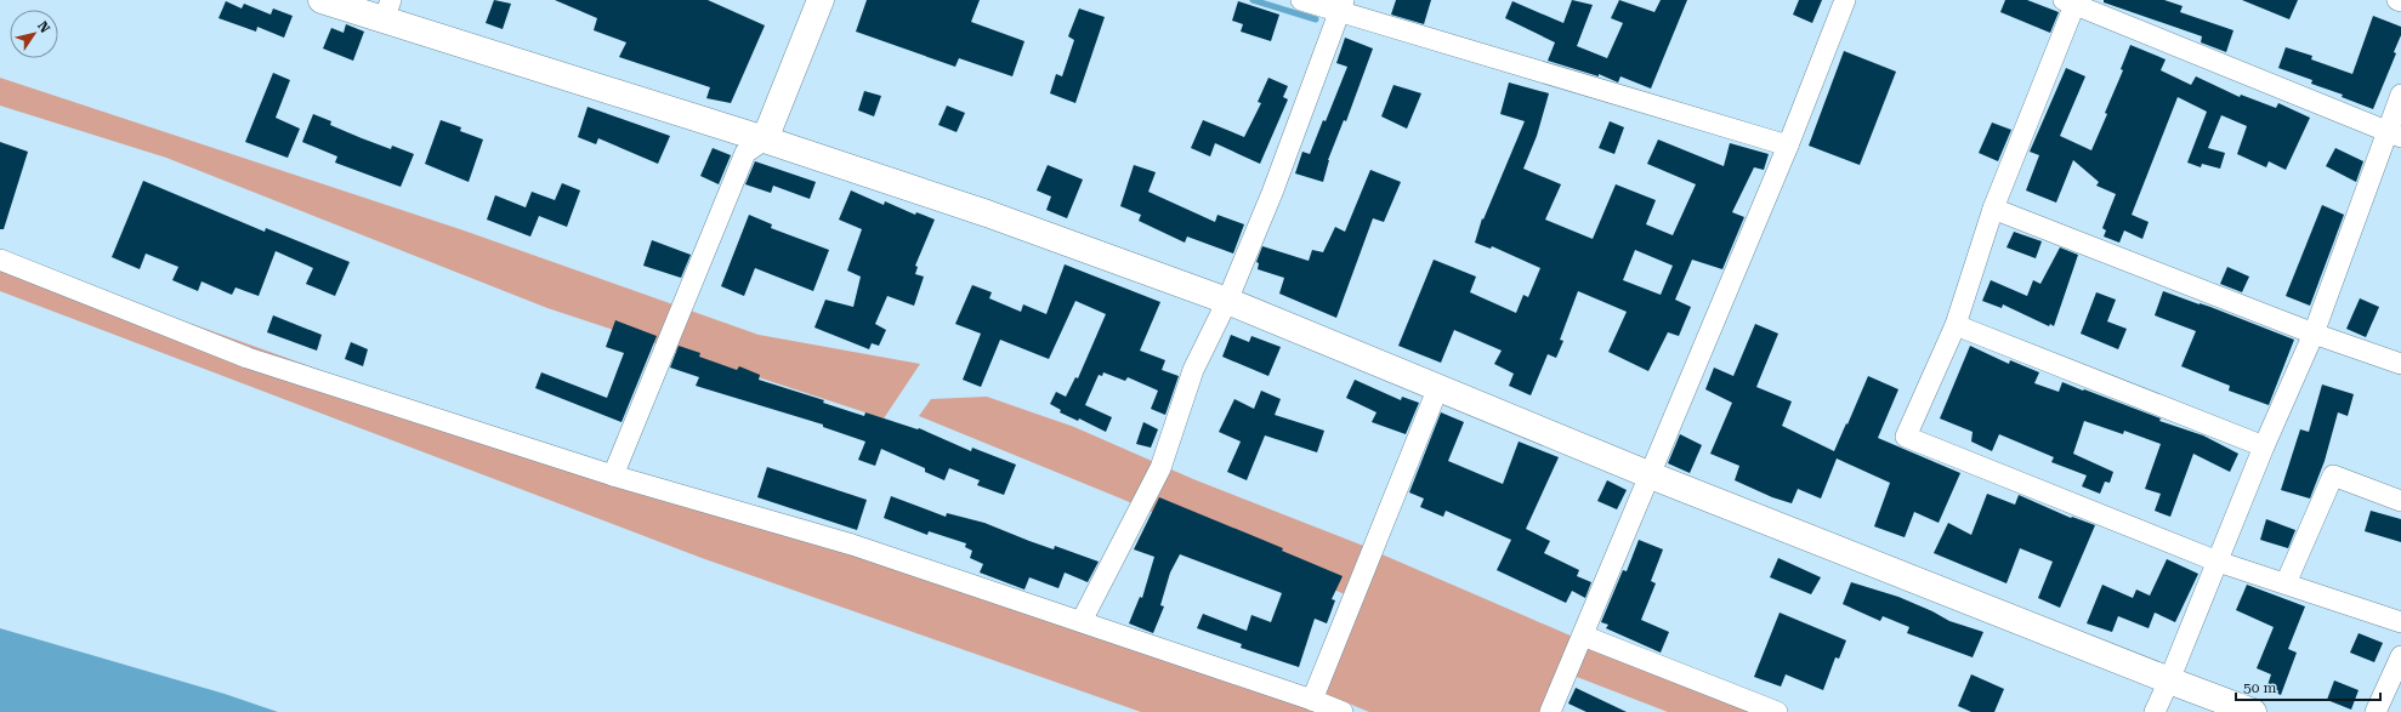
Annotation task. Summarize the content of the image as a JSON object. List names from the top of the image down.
{
  "scale_bar": "50 m",
  "north": "top right"
}
